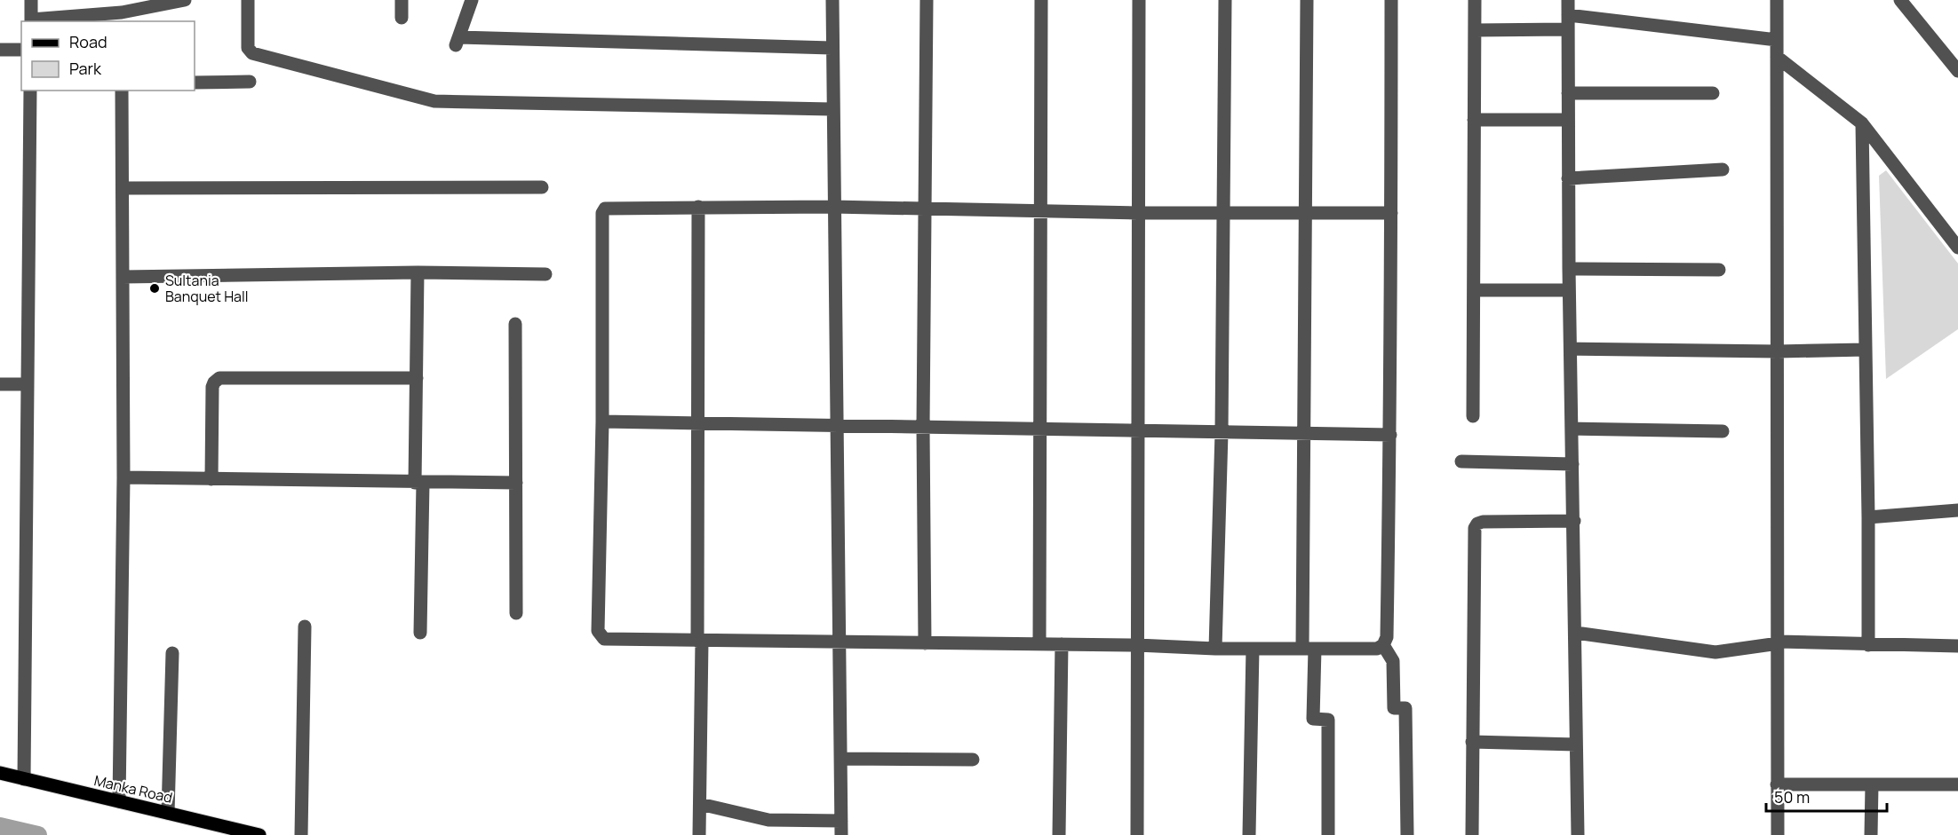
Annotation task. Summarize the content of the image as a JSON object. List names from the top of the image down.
{
  "streets": {
    "main road": ["Manka Road"]
  },
  "places": ["Sultania Banquet Hall"],
  "legend": ["Road", "Park"],
  "scale_bar": "50 m"
}
